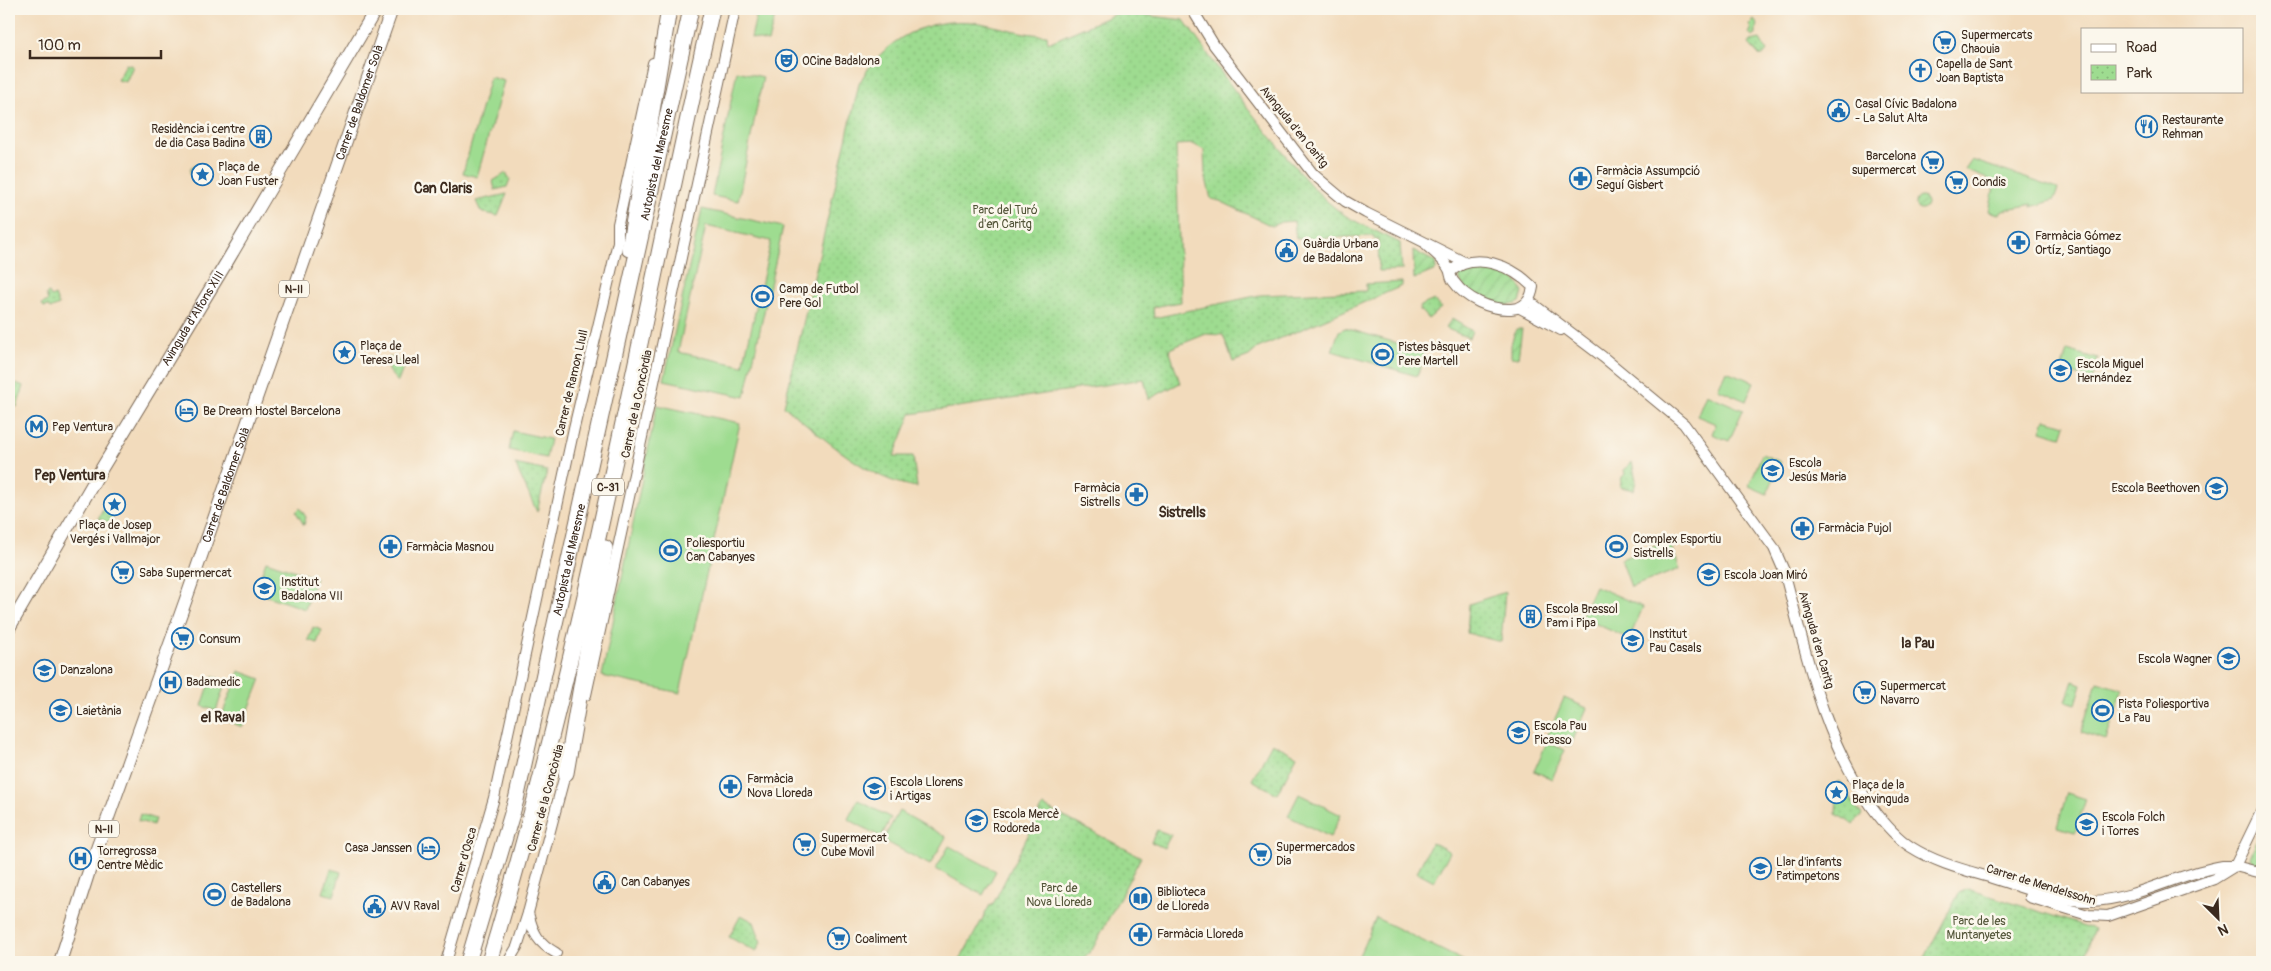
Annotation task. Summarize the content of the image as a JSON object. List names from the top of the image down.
{
  "streets": {
    "highway": ["Autopista del Maresme", "C-31"],
    "main road": ["Carrer de Baldomer Solà", "N-II", "Avinguda d'Alfons XIII"],
    "street": [
      "Avinguda d'en Caritg",
      "Carrer de Ramon Llull",
      "Carrer de la Concòrdia",
      "Carrer d'Osca",
      "Carrer de Mendelssohn"
    ]
  },
  "crossings": [
    ["Avinguda d'en Caritg", "Carrer de Mendelssohn"],
    ["Carrer de Ramon Llull", "Carrer d'Osca"]
  ],
  "districts": [
    "Can Claris",
    "Pep Ventura",
    "Sistrells",
    "la Pau",
    "el Raval"
  ],
  "parks": ["Parc del Turó d'en Caritg", "Parc de Nova Lloreda", "Parc de les Muntanyetes"],
  "places": {
    "supermarket": [
      "Supermercats Chaouia",
      "Barcelona supermercat",
      "Condis",
      "Saba Supermercat",
      "Consum",
      "Supermercat Navarro",
      "Supermercat Cube Movil",
      "Supermercados Dia",
      "Coaliment"
    ],
    "theatre": ["OCine Badalona"],
    "church": ["Capella de Sant Joan Baptista"],
    "public building": [
      "Casal Cívic Badalona - La Salut Alta",
      "Guàrdia Urbana de Badalona",
      "Can Cabanyes",
      "AVV Raval"
    ],
    "restaurant": ["Restaurante Rehman"],
    "building": ["Residència i centre de dia Casa Badina", "Escola Bressol Pam i Pipa"],
    "place": [
      "Plaça de Joan Fuster",
      "Plaça de Teresa Lleal",
      "Plaça de Josep Vergés i Vallmajor",
      "Plaça de la Benvinguda"
    ],
    "pharmacy": [
      "Farmàcia Assumpció Seguí Gisbert",
      "Farmàcia Gómez Ortíz, Santiago",
      "Farmàcia Sistrells",
      "Farmàcia Pujol",
      "Farmàcia Masnou",
      "Farmàcia Nova Lloreda",
      "Farmàcia Lloreda"
    ],
    "sports": [
      "Camp de Futbol Pere Gol",
      "Pistes bàsquet Pere Martell",
      "Complex Esportiu Sistrells",
      "Poliesportiu Can Cabanyes",
      "Pista Poliesportiva La Pau",
      "Castellers de Badalona"
    ],
    "school or university": [
      "Escola Miguel Hernández",
      "Escola Jesús Maria",
      "Escola Beethoven",
      "Escola Joan Miró",
      "Institut Badalona VII",
      "Institut Pau Casals",
      "Escola Wagner",
      "Danzalona",
      "Laietània",
      "Escola Pau Picasso",
      "Escola Llorens i Artigas",
      "Escola Mercè Rodoreda",
      "Escola Folch i Torres",
      "Llar d'infants Patimpetons"
    ],
    "hotel": ["Be Dream Hostel Barcelona", "Casa Janssen"],
    "metro station": ["Pep Ventura"],
    "hospital": ["Badamedic", "Torregrossa Centre Mèdic"],
    "library": ["Biblioteca de Lloreda"]
  },
  "legend": ["Road", "Park"],
  "scale_bar": "100 m",
  "north": "bottom right"
}
